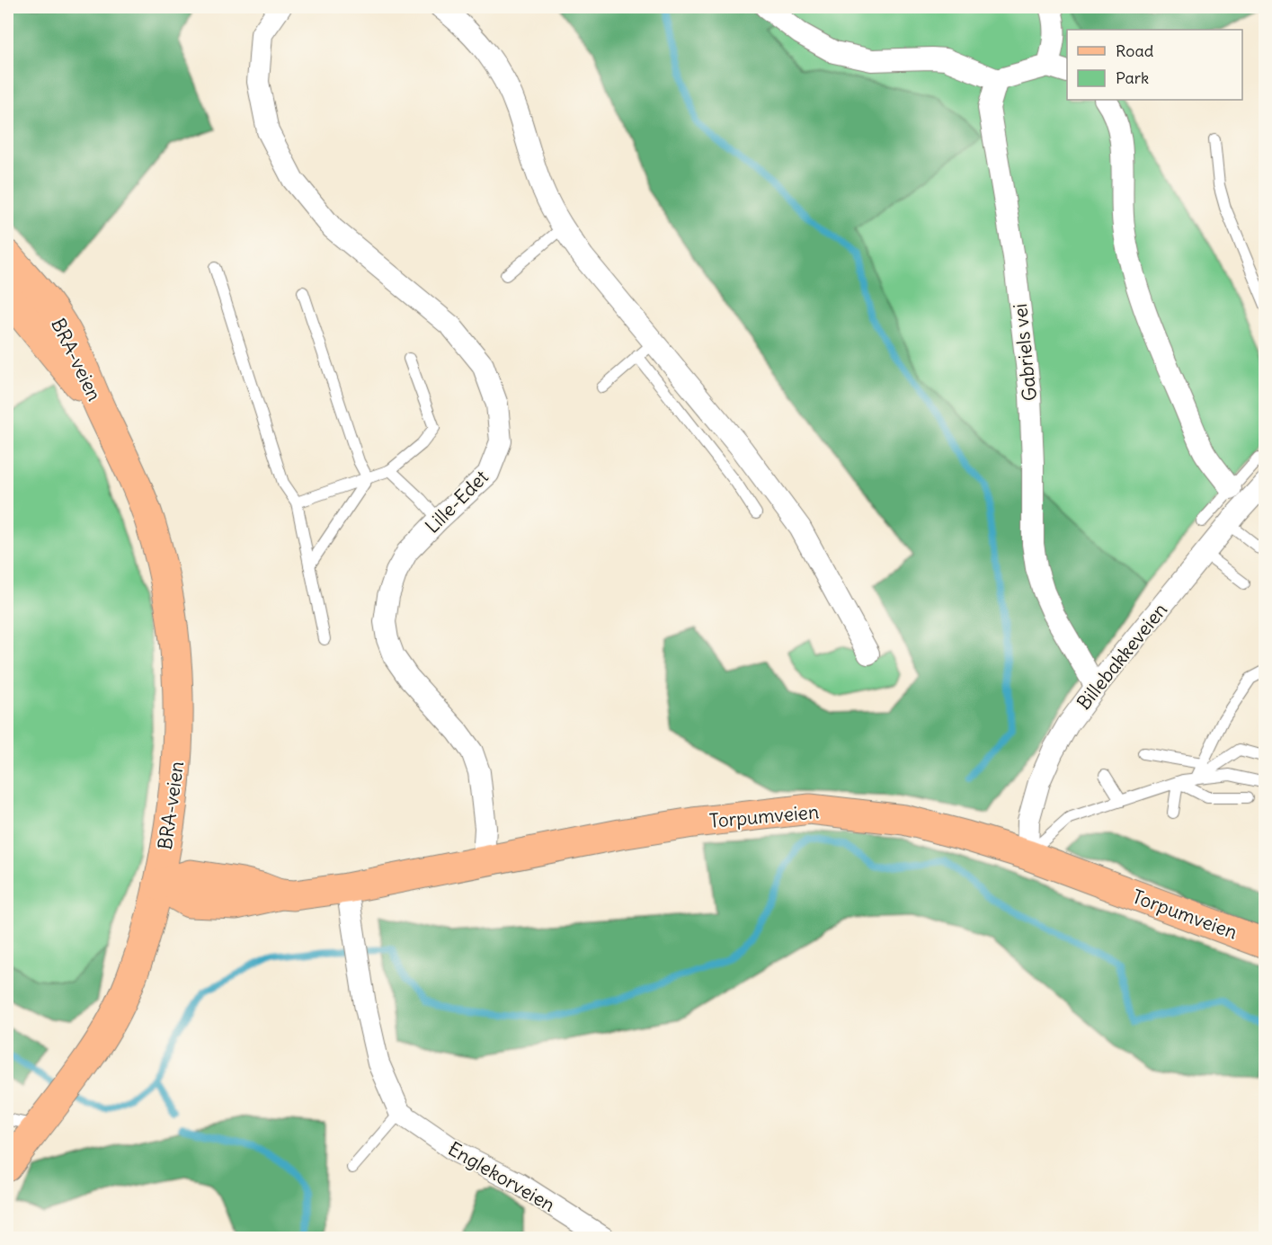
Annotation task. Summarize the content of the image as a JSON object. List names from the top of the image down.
{
  "streets": {
    "main road": ["BRA-veien", "Torpumveien"],
    "street": [
      "Gabriels vei",
      "Lille-Edet",
      "Billebakkeveien",
      "Englekorveien"
    ]
  },
  "crossings": [
    ["Gabriels vei", "Billebakkeveien"],
    ["BRA-veien", "Torpumveien"],
    ["Lille-Edet", "Torpumveien"],
    ["Billebakkeveien", "Torpumveien"]
  ],
  "legend": ["Road", "Park"]
}
